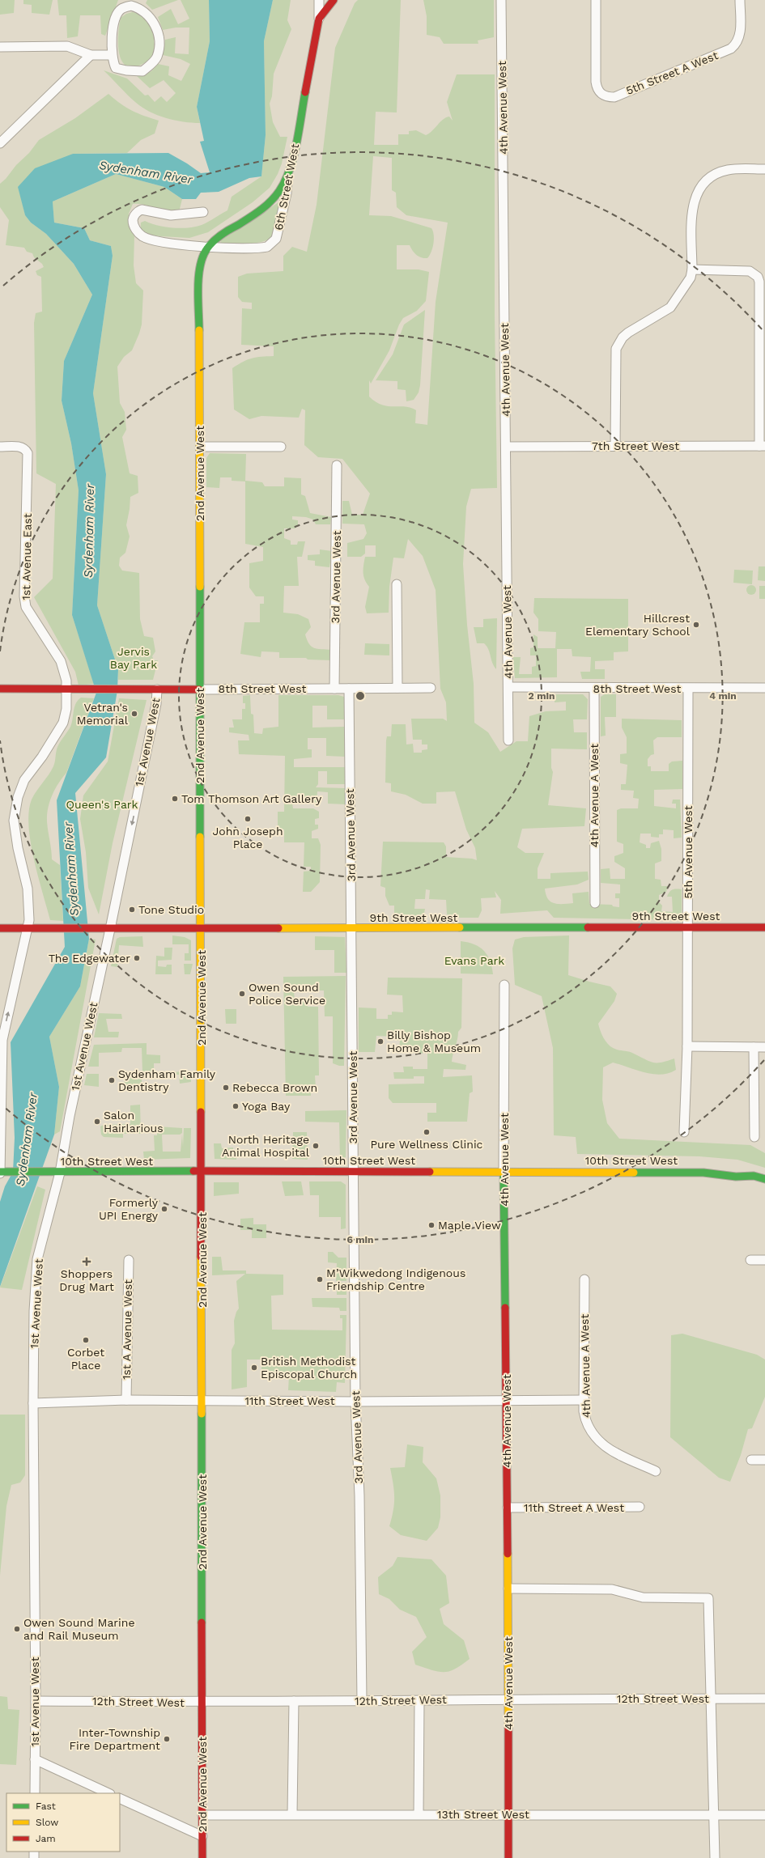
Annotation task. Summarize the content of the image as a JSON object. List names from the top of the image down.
{
  "streets": {
    "street": [
      "5th Street A West",
      "4th Avenue West",
      "6th Street West",
      "7th Street West",
      "2nd Avenue West",
      "1st Avenue East",
      "3rd Avenue West",
      "8th Street West",
      "1st Avenue West",
      "4th Avenue A West",
      "5th Avenue West",
      "9th Street West",
      "10th Street West",
      "1st A Avenue West",
      "11th Street West",
      "11th Street A West",
      "12th Street West",
      "13th Street West"
    ]
  },
  "crossings": [
    ["4th Avenue West", "7th Street West"],
    ["4th Avenue West", "8th Street West"],
    ["4th Avenue West", "10th Street West"],
    ["4th Avenue West", "11th Street West"],
    ["4th Avenue West", "11th Street A West"],
    ["4th Avenue West", "12th Street West"],
    ["4th Avenue West", "13th Street West"],
    ["6th Street West", "2nd Avenue West"],
    ["2nd Avenue West", "8th Street West"],
    ["2nd Avenue West", "9th Street West"],
    ["2nd Avenue West", "10th Street West"],
    ["2nd Avenue West", "11th Street West"],
    ["2nd Avenue West", "12th Street West"],
    ["2nd Avenue West", "13th Street West"],
    ["1st Avenue East", "8th Street West"],
    ["1st Avenue East", "9th Street West"],
    ["1st Avenue East", "10th Street West"],
    ["3rd Avenue West", "8th Street West"],
    ["3rd Avenue West", "9th Street West"],
    ["3rd Avenue West", "10th Street West"],
    ["3rd Avenue West", "11th Street West"],
    ["3rd Avenue West", "12th Street West"],
    ["8th Street West", "1st Avenue West"],
    ["8th Street West", "4th Avenue A West"],
    ["8th Street West", "5th Avenue West"],
    ["1st Avenue West", "9th Street West"],
    ["1st Avenue West", "10th Street West"],
    ["1st Avenue West", "11th Street West"],
    ["1st Avenue West", "12th Street West"],
    ["4th Avenue A West", "11th Street West"],
    ["5th Avenue West", "9th Street West"],
    ["1st A Avenue West", "11th Street West"]
  ],
  "water": ["Sydenham River"],
  "parks": ["Jervis Bay Park", "Queen's Park", "Evans Park"],
  "places": {
    "other": [
      "Hillcrest Elementary School",
      "Vetran's Memorial",
      "Tom Thomson Art Gallery",
      "John Joseph Place",
      "Tone Studio",
      "The Edgewater",
      "Owen Sound Police Service",
      "Billy Bishop Home & Museum",
      "Sydenham Family Dentistry",
      "Rebecca Brown",
      "Yoga Bay",
      "Salon Hairlarious",
      "Pure Wellness Clinic",
      "North Heritage Animal Hospital",
      "Formerly UPI Energy",
      "Maple View",
      "M’Wikwedong Indigenous Friendship Centre",
      "Corbet Place",
      "British Methodist Episcopal Church",
      "Owen Sound Marine and Rail Museum",
      "Inter-Township Fire Department"
    ],
    "health": ["Shoppers Drug Mart"]
  },
  "legend": ["Fast", "Slow", "Jam"],
  "rings": ["2 min", "4 min", "6 min"]
}
